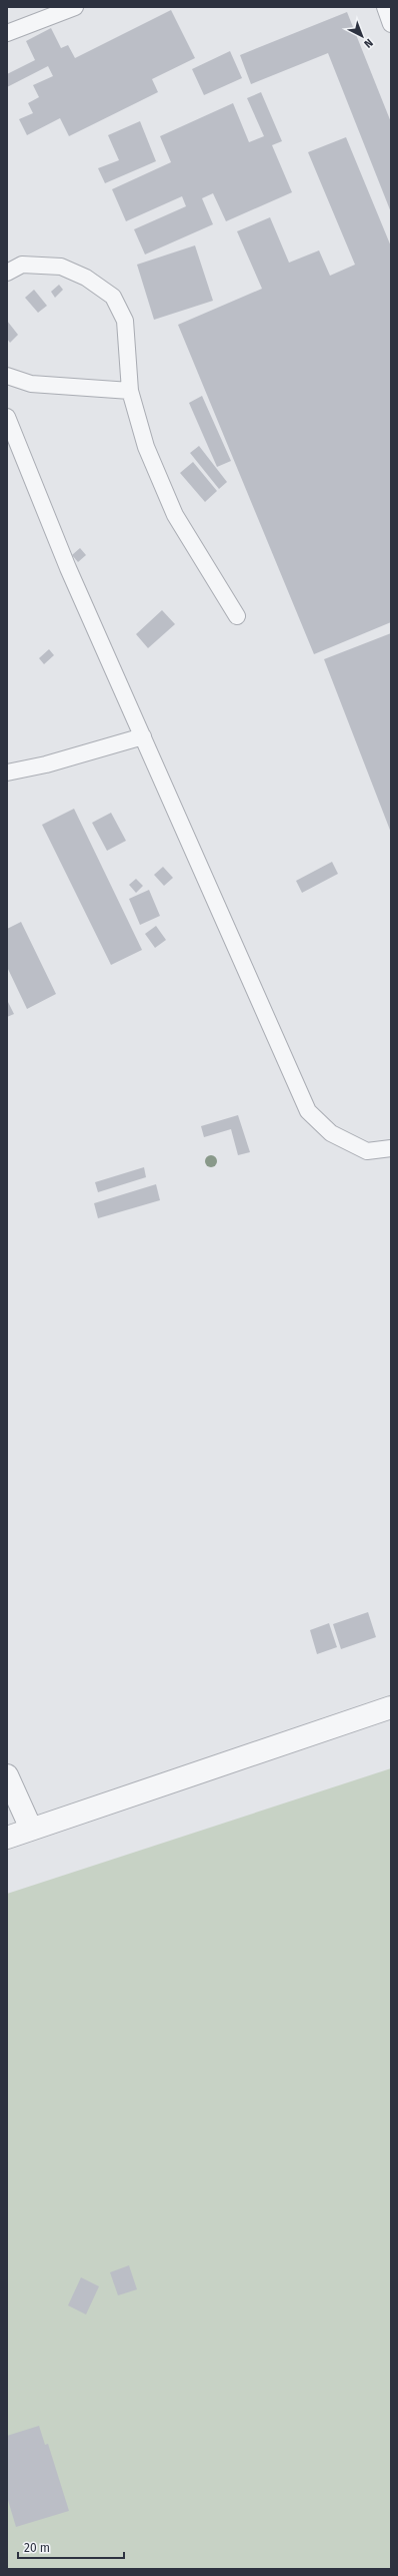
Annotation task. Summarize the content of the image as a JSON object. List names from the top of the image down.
{
  "scale_bar": "20 m",
  "north": "bottom right"
}
